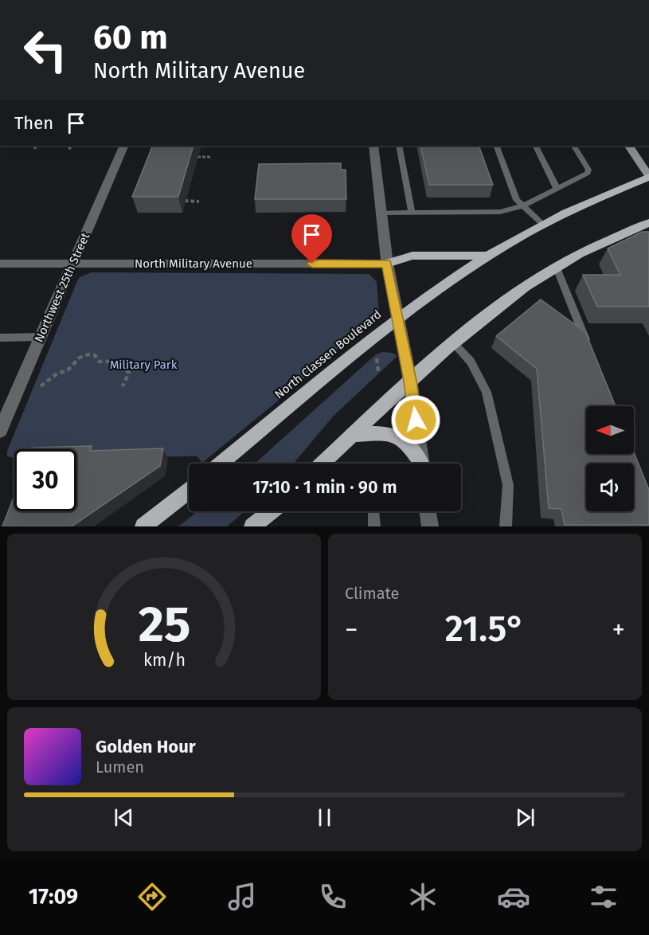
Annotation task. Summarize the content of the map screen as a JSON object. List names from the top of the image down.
{
  "streets": {
    "main road": ["North Classen Boulevard"],
    "street": ["North Military Avenue", "Northwest 25th Street"]
  },
  "crossings": [
    ["North Military Avenue", "Northwest 25th Street"]
  ],
  "parks": ["Military Park"],
  "north": "left",
  "page": {
    "turn": ["60 m", "North Military Avenue"],
    "then": "Then",
    "limit": "30",
    "trip": "17:10 · 1 min · 90 m",
    "tile": "Climate",
    "heat": ["−", "21.5°", "+"],
    "song": ["Golden Hour", "Lumen"],
    "tabs": "17:09",
    "gauge": ["25", "km/h"]
  }
}
